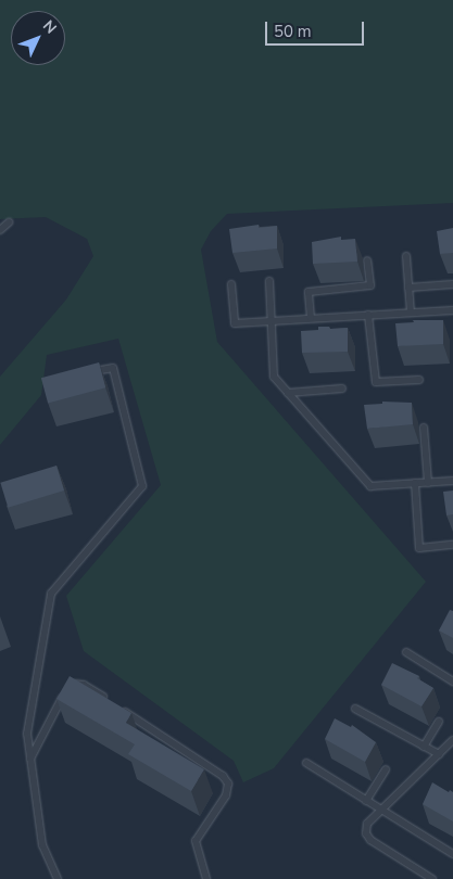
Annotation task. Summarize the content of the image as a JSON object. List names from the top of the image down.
{
  "scale_bar": "50 m",
  "north": "top right"
}
